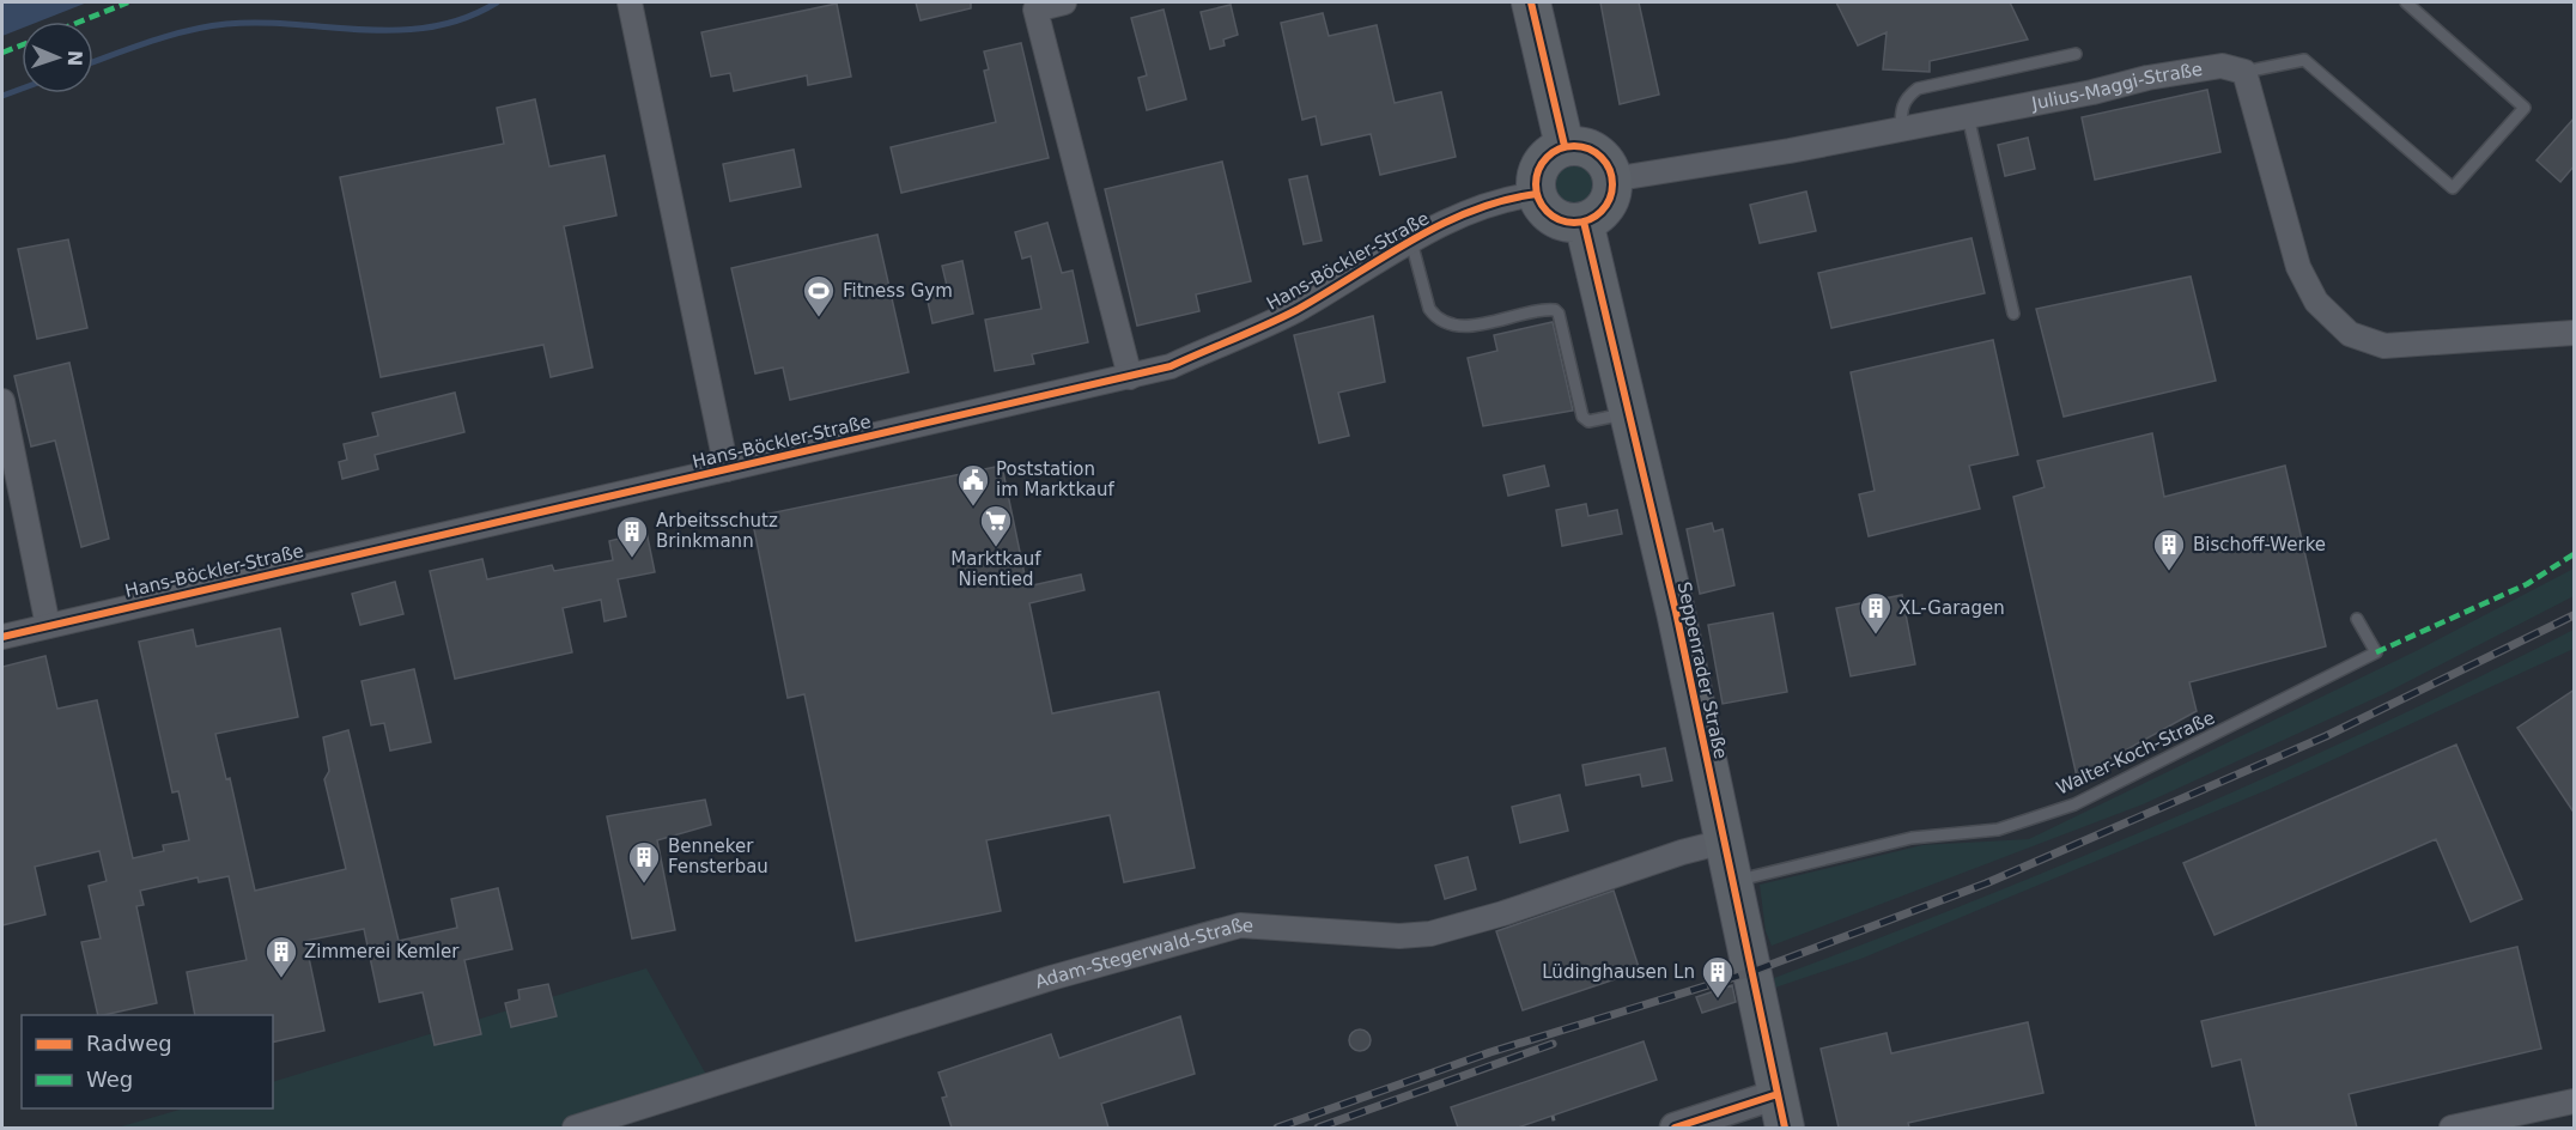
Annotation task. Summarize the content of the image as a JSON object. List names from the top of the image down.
{
  "streets": {
    "main road": ["Seppenrader Straße"],
    "street": ["Julius-Maggi-Straße", "Hans-Böckler-Straße", "Adam-Stegerwald-Straße"],
    "lane": ["Walter-Koch-Straße"]
  },
  "crossings": [
    ["Julius-Maggi-Straße", "Hans-Böckler-Straße"],
    ["Julius-Maggi-Straße", "Seppenrader Straße"],
    ["Hans-Böckler-Straße", "Seppenrader Straße"],
    ["Seppenrader Straße", "Walter-Koch-Straße"],
    ["Seppenrader Straße", "Adam-Stegerwald-Straße"]
  ],
  "places": {
    "sports": ["Fitness Gym"],
    "public building": ["Poststation im Marktkauf"],
    "supermarket": ["Marktkauf Nientied"],
    "building": [
      "Arbeitsschutz Brinkmann",
      "Bischoff-Werke",
      "XL-Garagen",
      "Benneker Fensterbau",
      "Zimmerei Kemler",
      "Lüdinghausen Ln"
    ]
  },
  "legend": ["Radweg", "Weg"],
  "north": "right"
}
